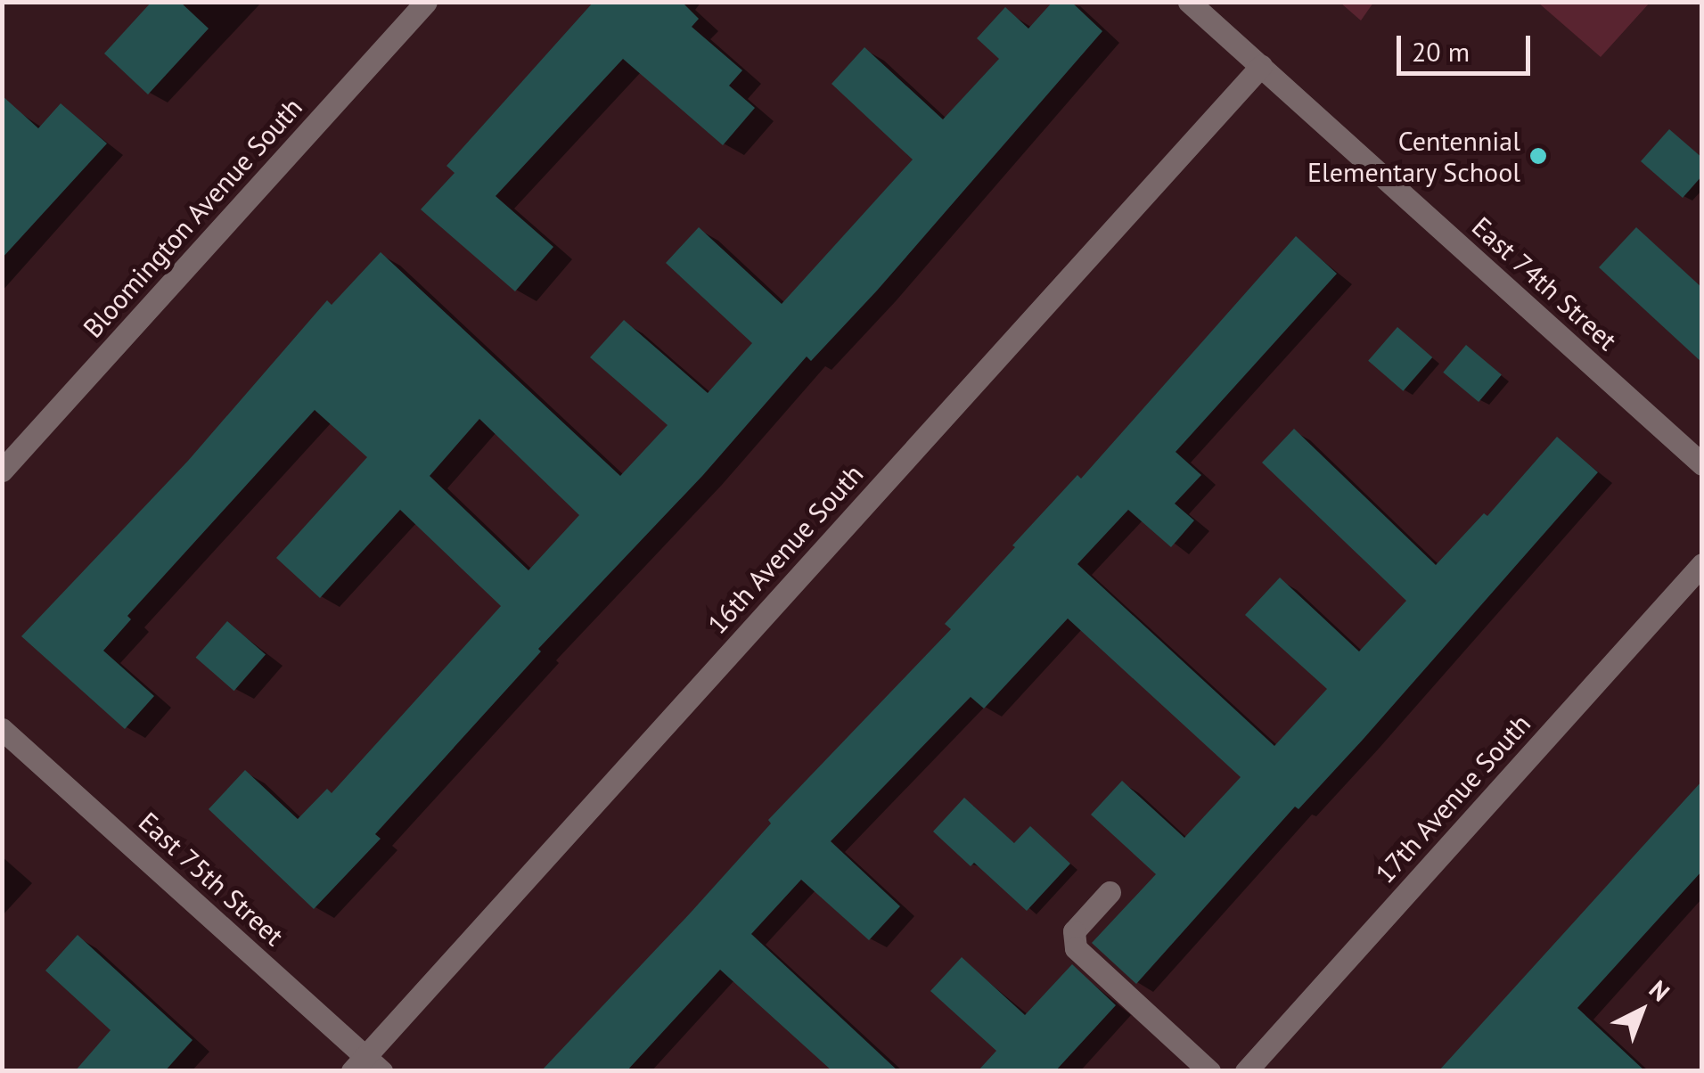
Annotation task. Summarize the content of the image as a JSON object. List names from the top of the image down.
{
  "streets": {
    "street": [
      "Bloomington Avenue South",
      "East 74th Street",
      "16th Avenue South",
      "17th Avenue South",
      "East 75th Street"
    ]
  },
  "crossings": [
    ["East 74th Street", "16th Avenue South"],
    ["16th Avenue South", "East 75th Street"]
  ],
  "places": ["Centennial Elementary School"],
  "scale_bar": "20 m",
  "north": "top right"
}
